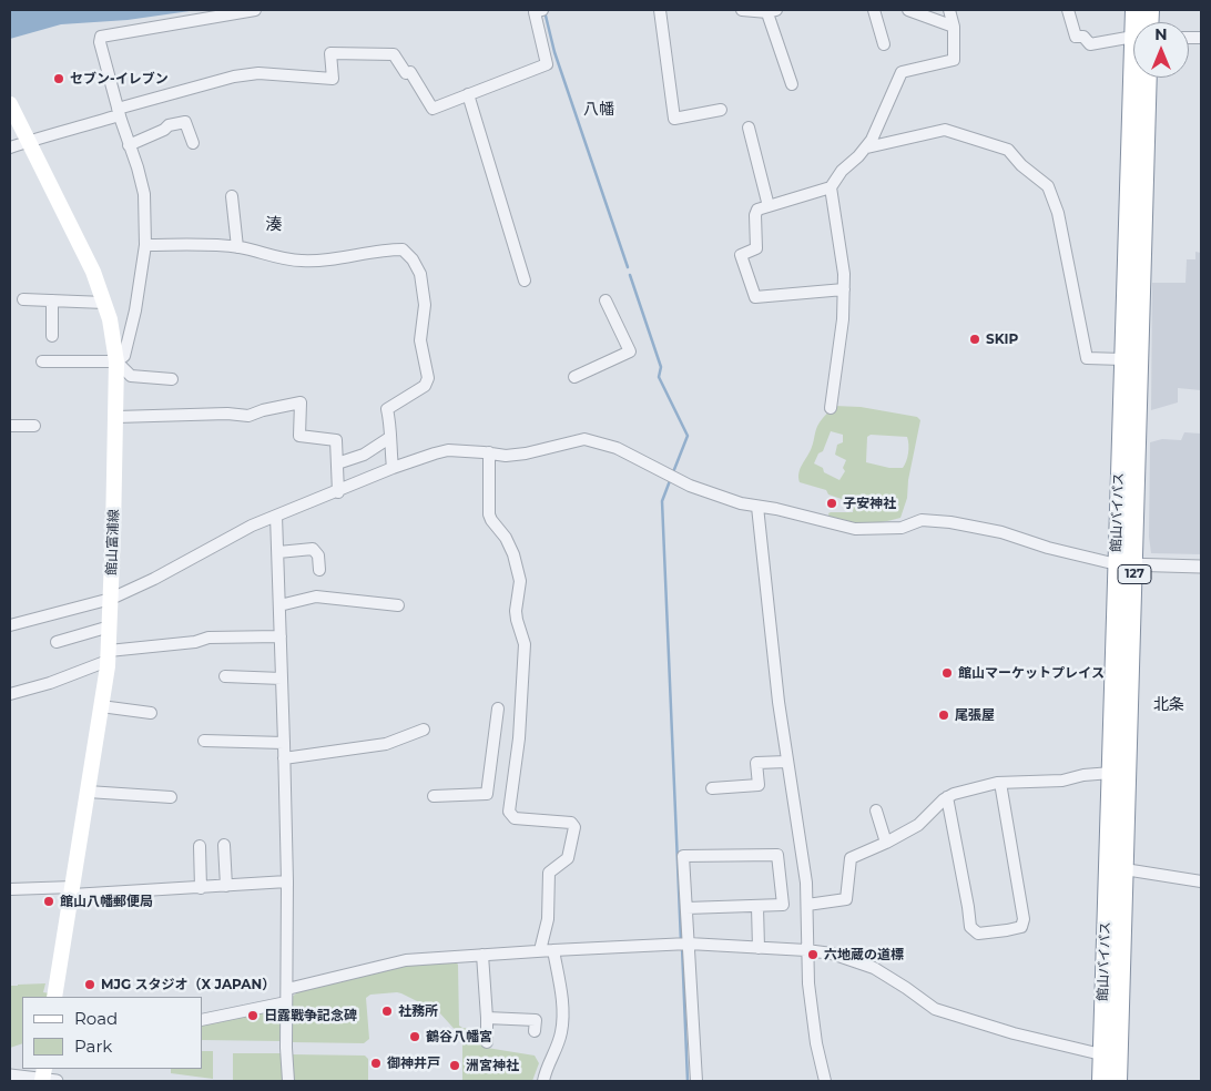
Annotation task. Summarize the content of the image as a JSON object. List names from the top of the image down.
{
  "streets": {
    "highway": ["館山バイパス", "127"],
    "main road": ["館山富浦線"]
  },
  "districts": ["八幡", "湊", "北条"],
  "places": [
    "セブン-イレブン",
    "SKIP",
    "子安神社",
    "館山マーケットプレイス",
    "尾張屋",
    "館山八幡郵便局",
    "六地蔵の道標",
    "MJG スタジオ（X JAPAN）",
    "社務所",
    "日露戰争記念碑",
    "鶴谷八幡宮",
    "御神井戸",
    "洲宮神社"
  ],
  "legend": ["Road", "Park"],
  "north": "top"
}
